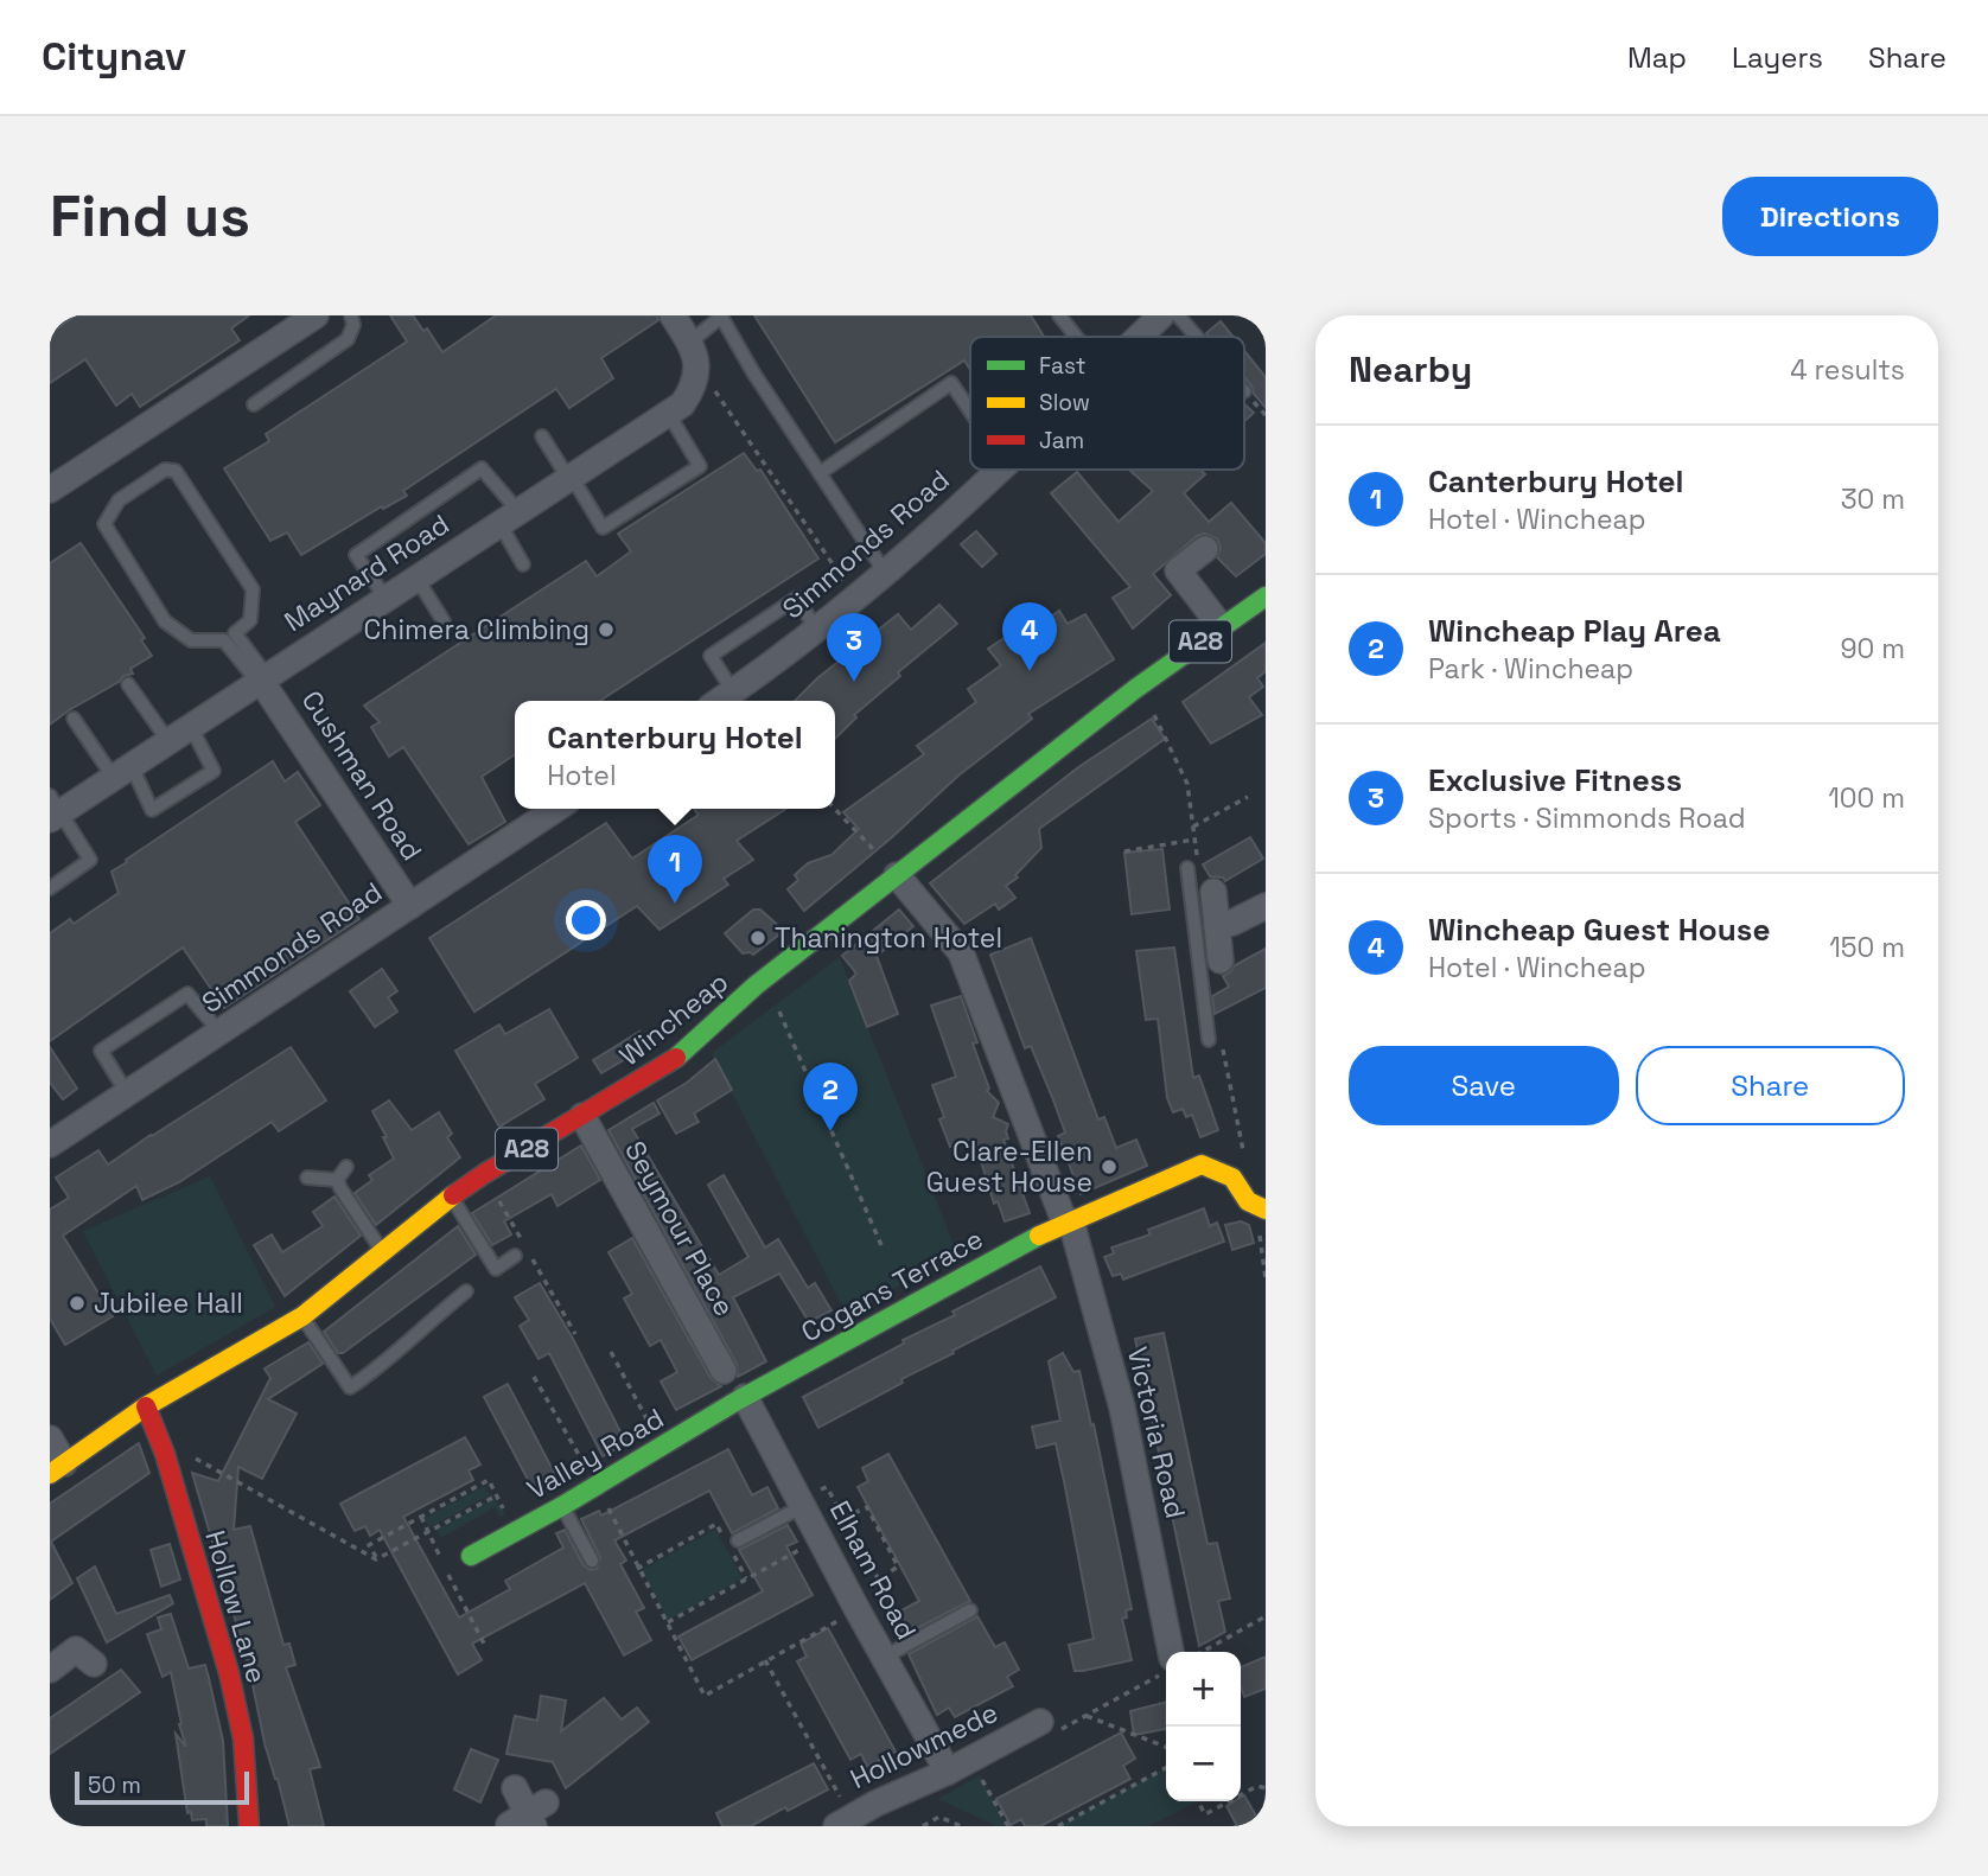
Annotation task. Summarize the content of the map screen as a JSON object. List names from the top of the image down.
{
  "streets": {
    "main road": [
      "A28",
      "Wincheap",
      "Cogans Terrace",
      "Valley Road",
      "Hollow Lane"
    ],
    "street": [
      "Simmonds Road",
      "Maynard Road",
      "Cushman Road",
      "Seymour Place",
      "Victoria Road",
      "Elham Road",
      "Hollowmede"
    ]
  },
  "crossings": [
    ["Simmonds Road", "Cushman Road"],
    ["Maynard Road", "Cushman Road"],
    ["Wincheap", "Seymour Place"],
    ["Wincheap", "Victoria Road"],
    ["Wincheap", "Hollow Lane"],
    ["Cogans Terrace", "Victoria Road"],
    ["Cogans Terrace", "Valley Road"],
    ["Cogans Terrace", "Elham Road"],
    ["Valley Road", "Elham Road"],
    ["Elham Road", "Hollowmede"]
  ],
  "places": [
    "Chimera Climbing",
    "Thanington Hotel",
    "Clare-Ellen Guest House",
    "Jubilee Hall"
  ],
  "legend": ["Fast", "Slow", "Jam"],
  "scale_bar": "50 m",
  "page": {
    "header": "Citynav",
    "nav": ["Map", "Layers", "Share"],
    "buttons": [
      "Directions",
      ["Save", "Share"]
    ],
    "title": "Find us",
    "heading": ["Nearby", "4 results"],
    "list": [
      {
        "mark": "1",
        "name": "Canterbury Hotel",
        "note": "Hotel · Wincheap",
        "value": "30 m"
      },
      {
        "mark": "2",
        "name": "Wincheap Play Area",
        "note": "Park · Wincheap",
        "value": "90 m"
      },
      {
        "mark": "3",
        "name": "Exclusive Fitness",
        "note": "Sports · Simmonds Road",
        "value": "100 m"
      },
      {
        "mark": "4",
        "name": "Wincheap Guest House",
        "note": "Hotel · Wincheap",
        "value": "150 m"
      }
    ],
    "pins": [
      "4",
      "3",
      "1",
      "2"
    ],
    "popup": ["Canterbury Hotel", "Hotel"],
    "map_buttons": ["+", "−"],
    "scale": "50 m"
  }
}
